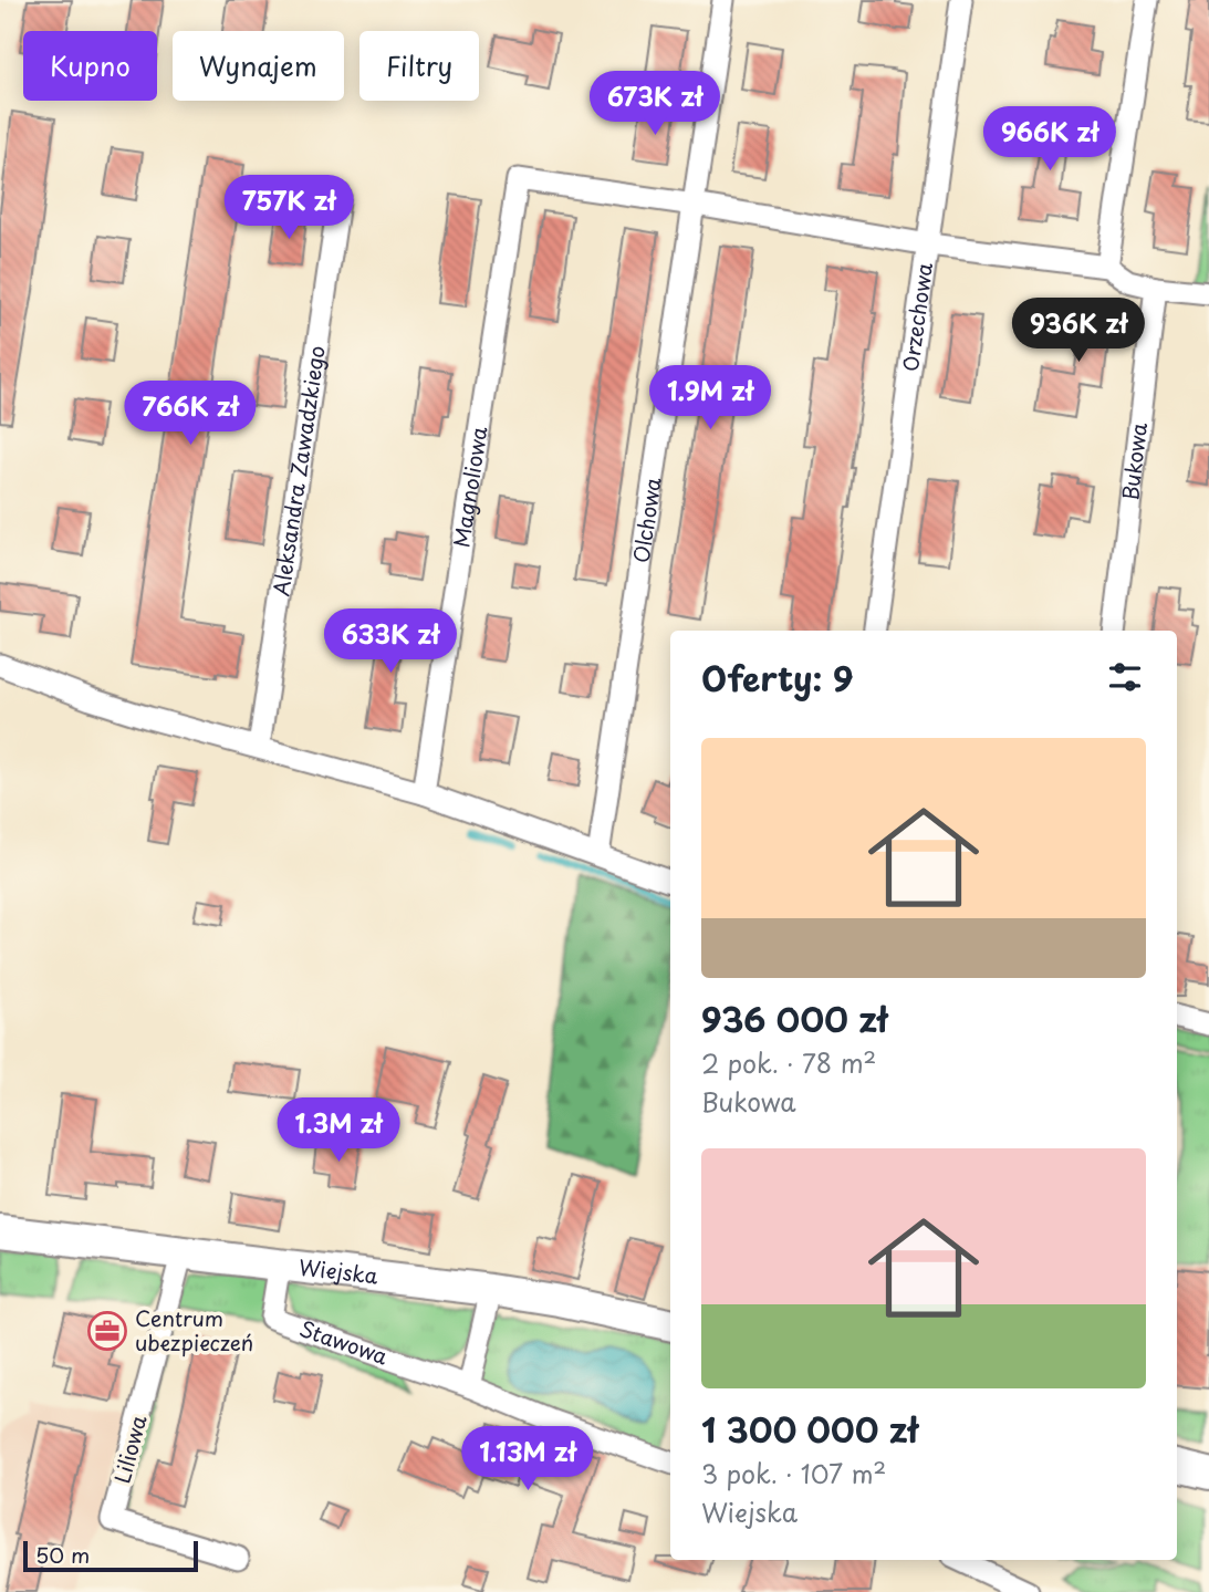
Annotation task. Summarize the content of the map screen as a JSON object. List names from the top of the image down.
{
  "streets": {
    "street": [
      "Orzechowa",
      "Bukowa",
      "Aleksandra Zawadzkiego",
      "Magnoliowa",
      "Olchowa",
      "Wiejska",
      "Stawowa",
      "Liliowa"
    ]
  },
  "crossings": [
    ["Magnoliowa", "Olchowa"],
    ["Wiejska", "Stawowa"],
    ["Wiejska", "Liliowa"]
  ],
  "places": {
    "office": ["Centrum ubezpieczeń"]
  },
  "scale_bar": "50 m",
  "page": {
    "chip": ["Kupno", "Wynajem", "Filtry"],
    "price": [
      "673K zł",
      "966K zł",
      "757K zł",
      "936K zł",
      "1.9M zł",
      "766K zł",
      "633K zł",
      "1.3M zł",
      "1.13M zł"
    ],
    "heading": "Oferty: 9",
    "list": [
      {
        "name": "936 000 zł",
        "note": "2 pok. · 78 m² · Bukowa"
      },
      {
        "name": "1 300 000 zł",
        "note": "3 pok. · 107 m² · Wiejska"
      }
    ],
    "scale": "50 m"
  }
}
